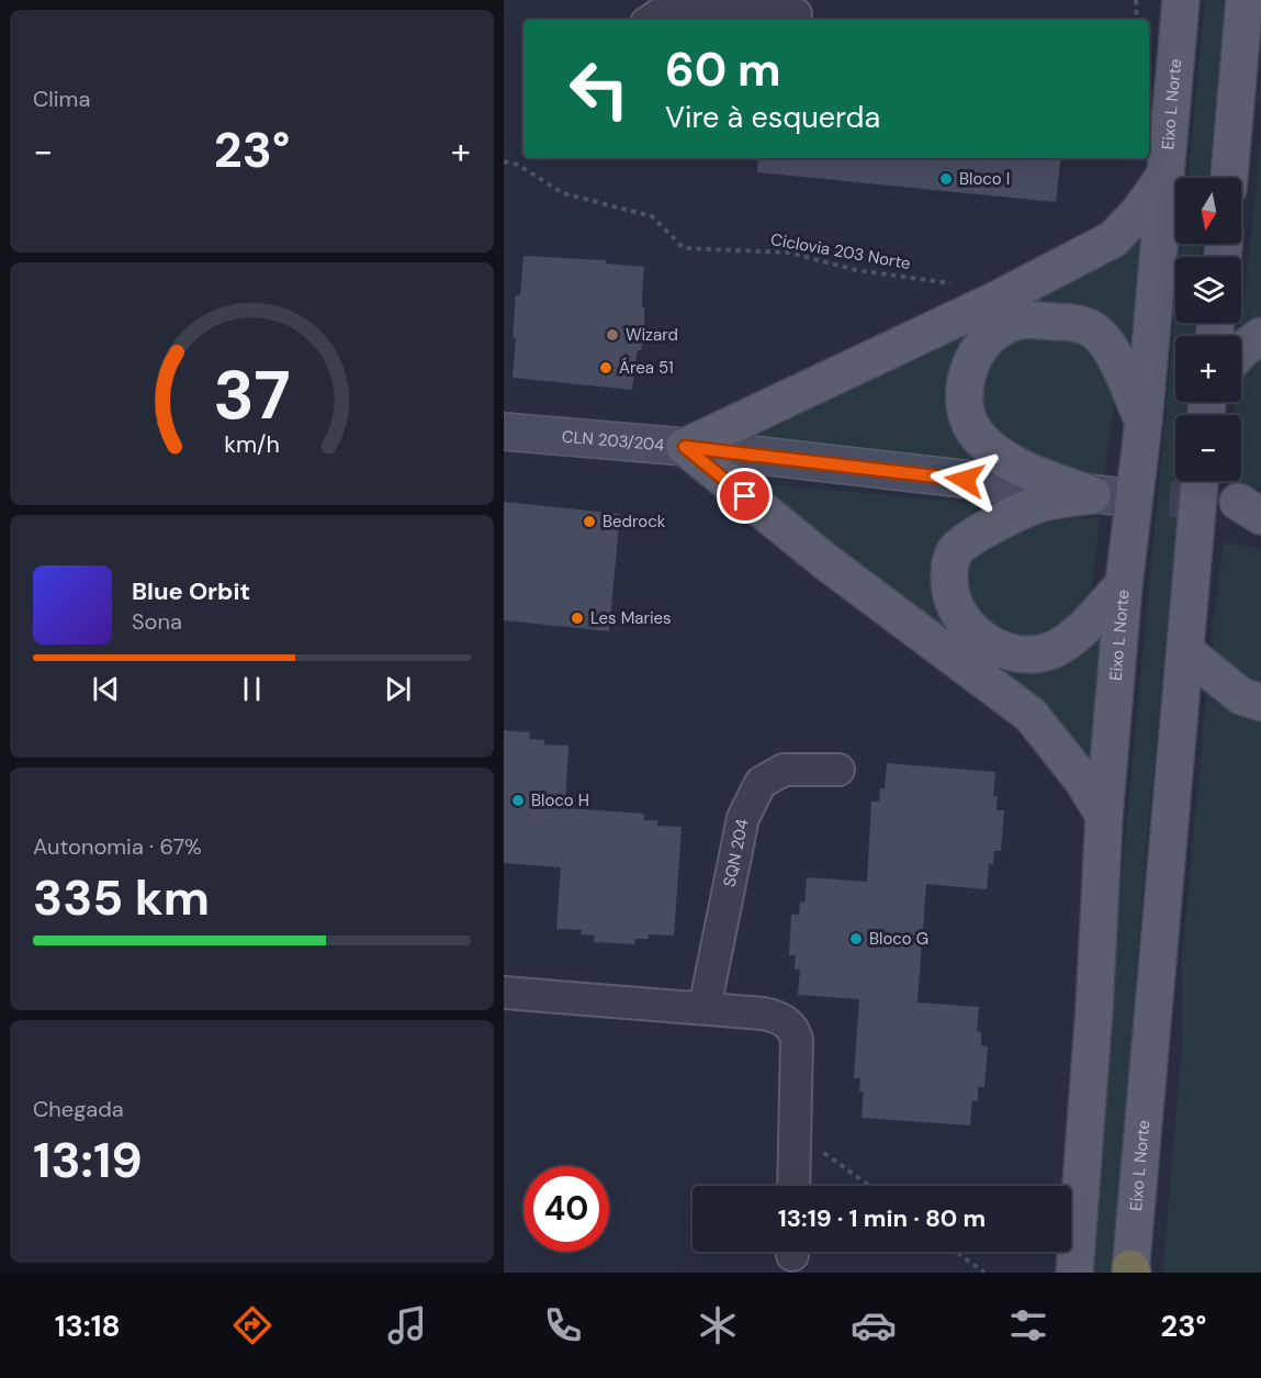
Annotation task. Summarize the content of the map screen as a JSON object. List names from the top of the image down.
{
  "streets": {
    "main road": ["Eixo L Norte"],
    "street": ["CLN 203/204", "SQN 204"],
    "path": ["Ciclovia 203 Norte"]
  },
  "places": [
    "Bloco I",
    "Wizard",
    "Área 51",
    "Bedrock",
    "Les Maries",
    "Bloco H",
    "Bloco G"
  ],
  "north": "bottom",
  "page": {
    "tile": [
      "Clima",
      ["Autonomia · 67%", "335 km"],
      ["Chegada", "13:19"]
    ],
    "turn": ["60 m", "Vire à esquerda"],
    "heat": ["−", "23°", "+"],
    "map_buttons": ["+", "−"],
    "song": ["Blue Orbit", "Sona"],
    "limit": "40",
    "trip": "13:19 · 1 min · 80 m",
    "tabs": ["13:18", "23°"],
    "gauge": ["37", "km/h"]
  }
}
